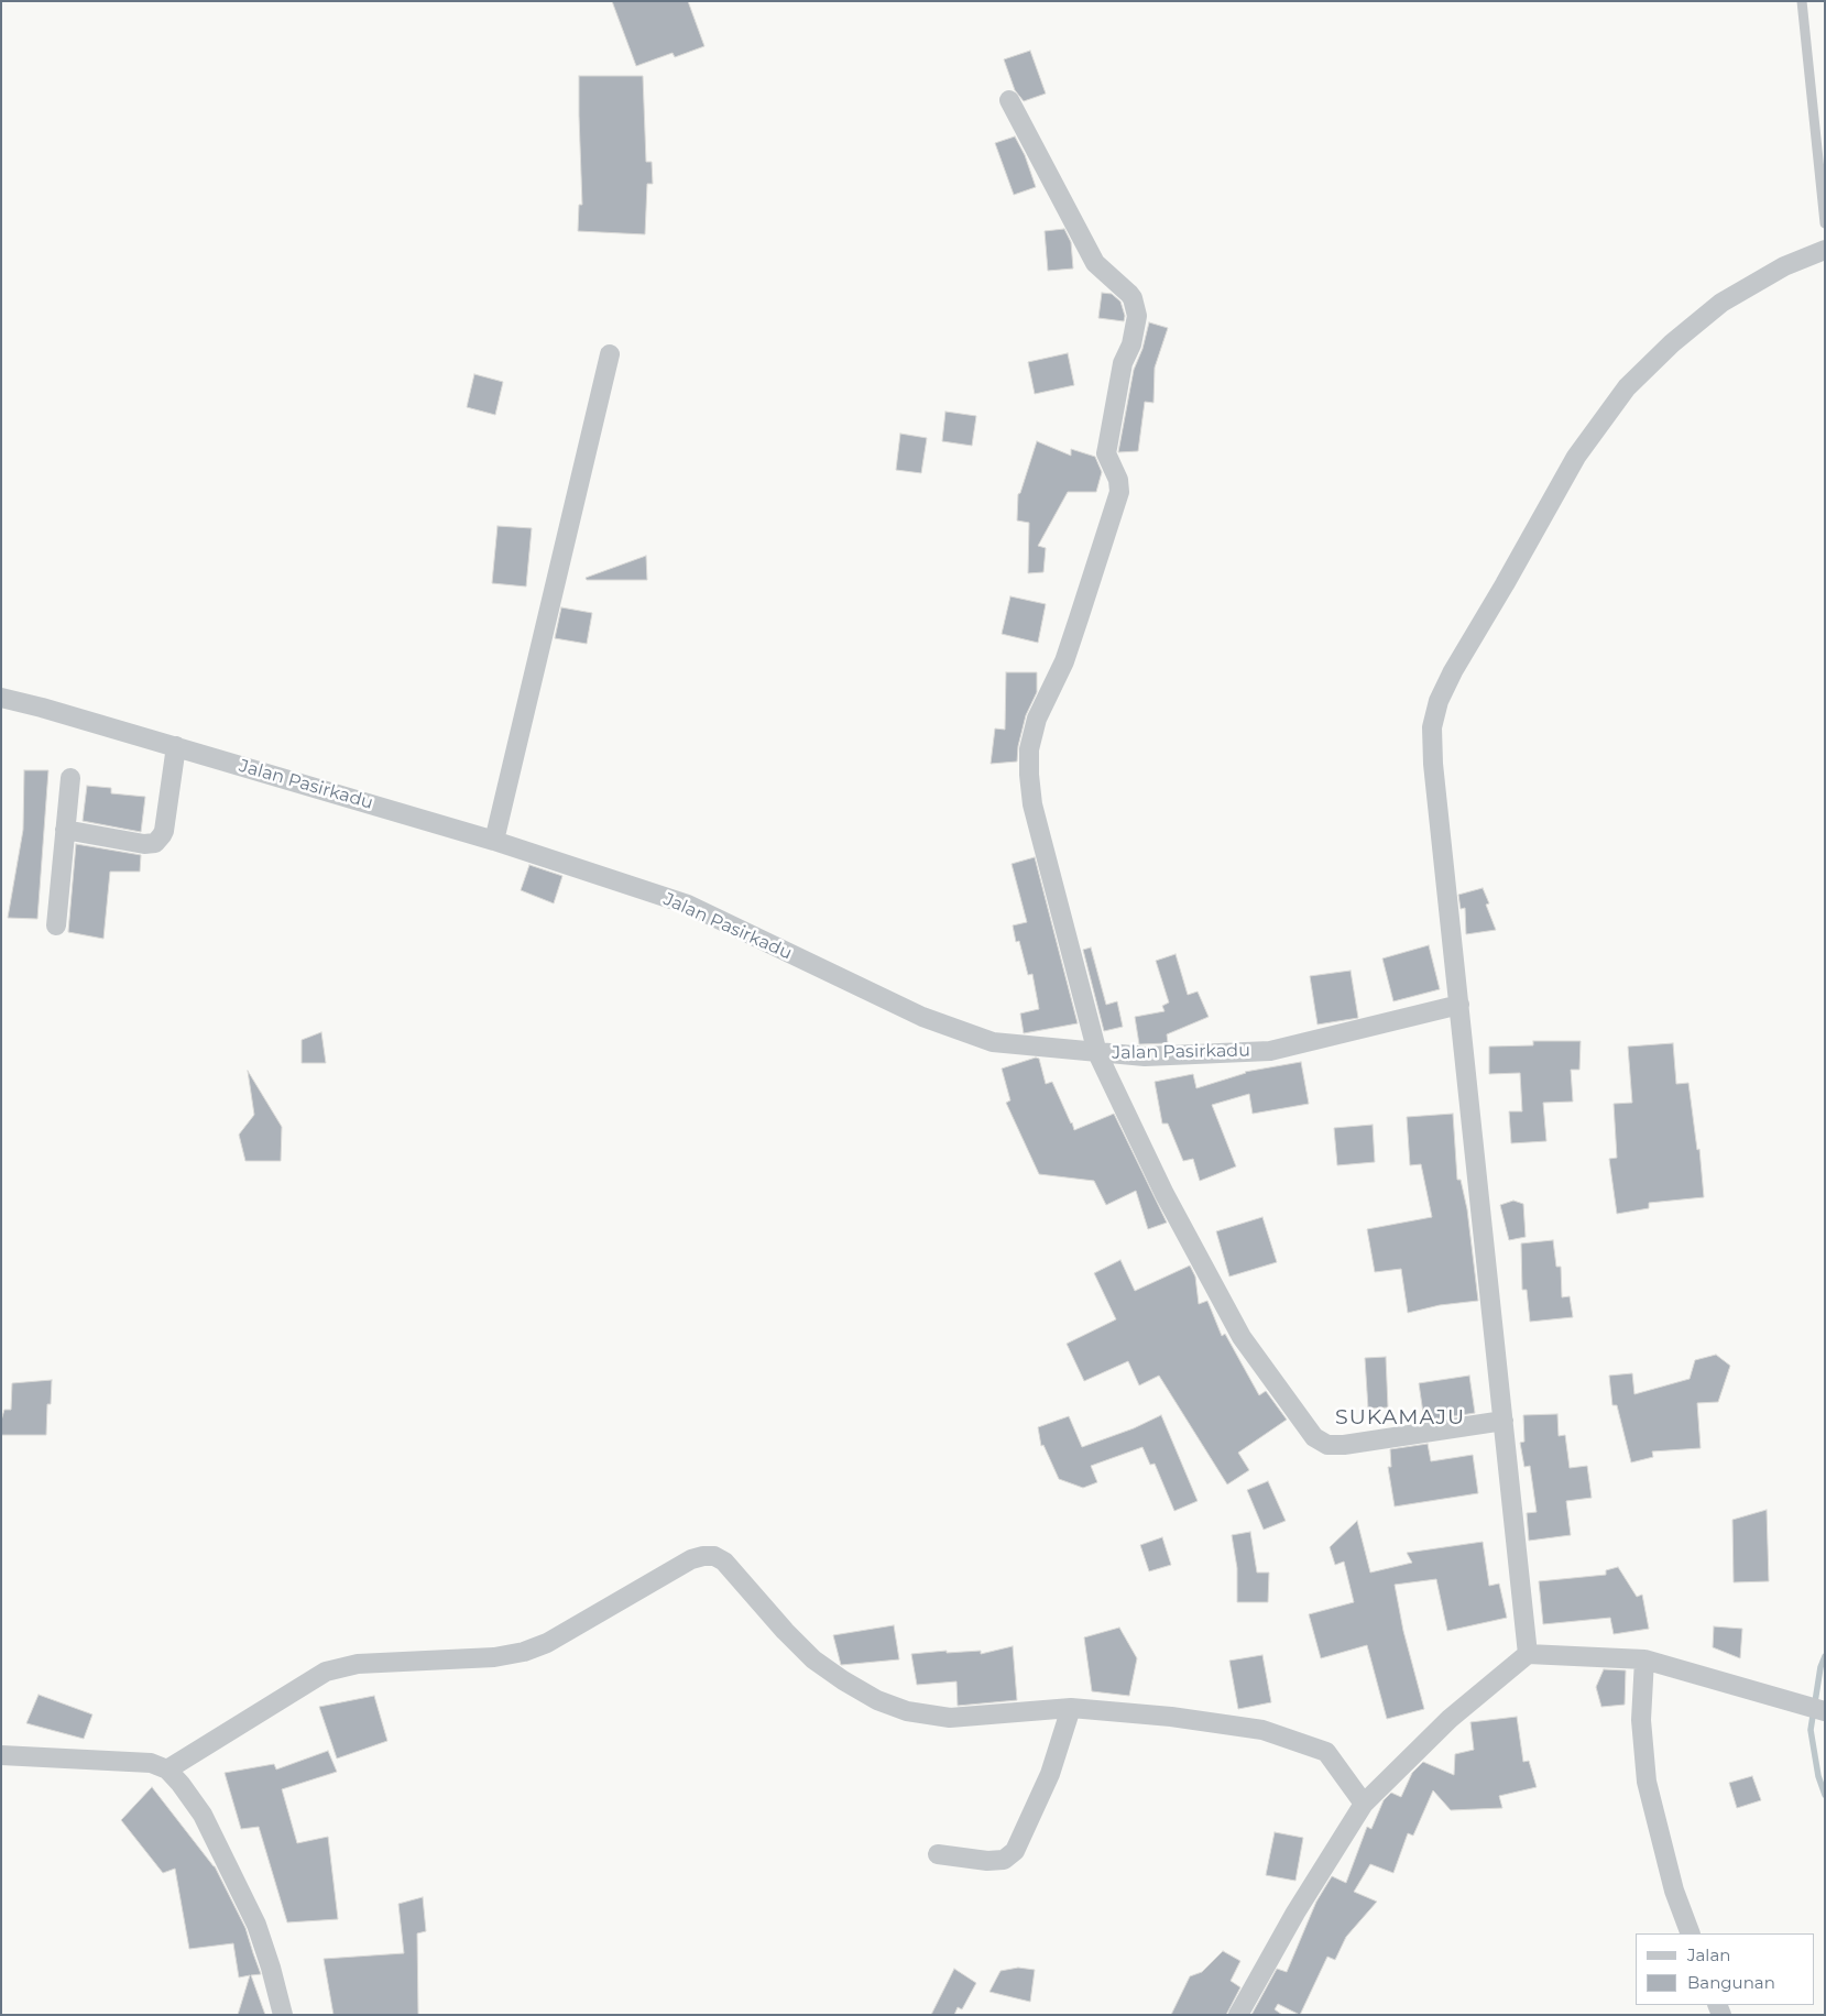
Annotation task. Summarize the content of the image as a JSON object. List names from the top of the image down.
{
  "streets": {
    "street": ["Jalan Pasirkadu"]
  },
  "districts": ["SUKAMAJU"],
  "legend": ["Jalan", "Bangunan"]
}
